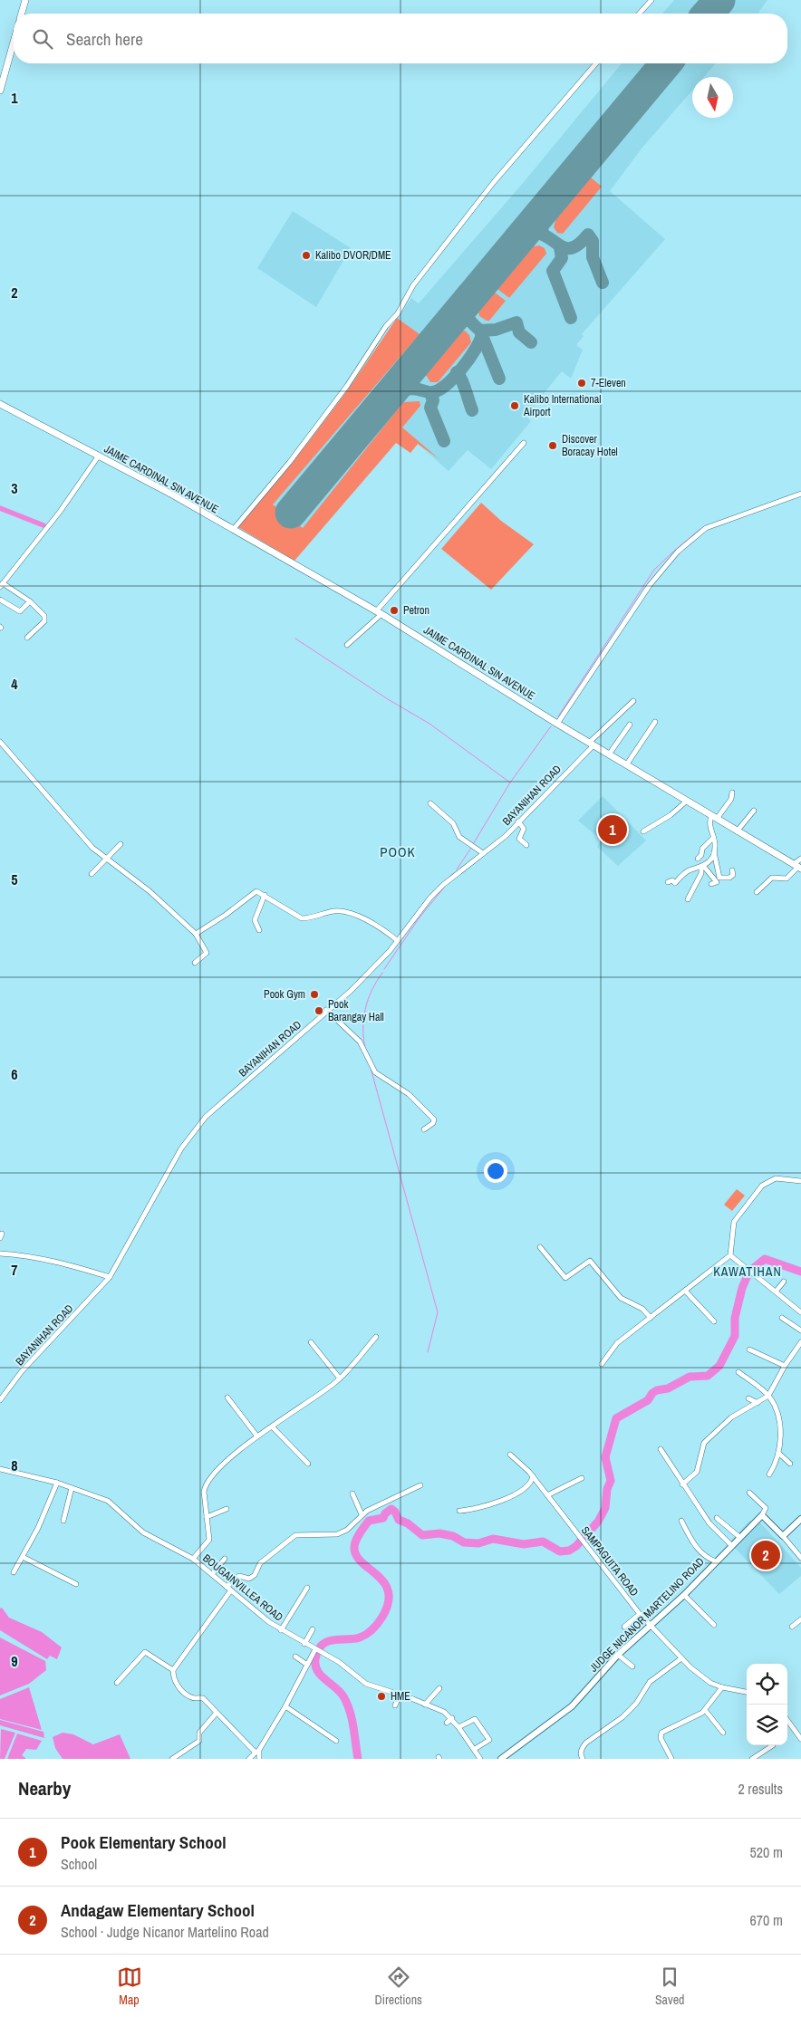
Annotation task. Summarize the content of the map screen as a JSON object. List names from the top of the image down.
{
  "streets": {
    "main road": ["JAIME CARDINAL SIN AVENUE"],
    "street": [
      "BAYANIHAN ROAD",
      "SAMPAGUITA ROAD",
      "BOUGAINVILLEA ROAD",
      "JUDGE NICANOR MARTELINO ROAD"
    ]
  },
  "crossings": [
    ["JAIME CARDINAL SIN AVENUE", "BAYANIHAN ROAD"],
    ["SAMPAGUITA ROAD", "JUDGE NICANOR MARTELINO ROAD"]
  ],
  "districts": ["POOK", "KAWATIHAN"],
  "places": [
    "Kalibo DVOR/DME",
    "7-Eleven",
    "Kalibo International Airport",
    "Discover Boracay Hotel",
    "Petron",
    "Pook Gym",
    "Pook Barangay Hall",
    "HME"
  ],
  "north": "bottom",
  "page": {
    "search": "Search here",
    "pins": ["1", "2"],
    "heading": ["Nearby", "2 results"],
    "list": [
      {
        "mark": "1",
        "name": "Pook Elementary School",
        "note": "School",
        "value": "520 m"
      },
      {
        "mark": "2",
        "name": "Andagaw Elementary School",
        "note": "School · Judge Nicanor Martelino Road",
        "value": "670 m"
      }
    ],
    "nav": ["Map", "Directions", "Saved"]
  },
  "grid": {
    "rows": [
      "1",
      "2",
      "3",
      "4",
      "5",
      "6",
      "7",
      "8",
      "9"
    ]
  }
}
